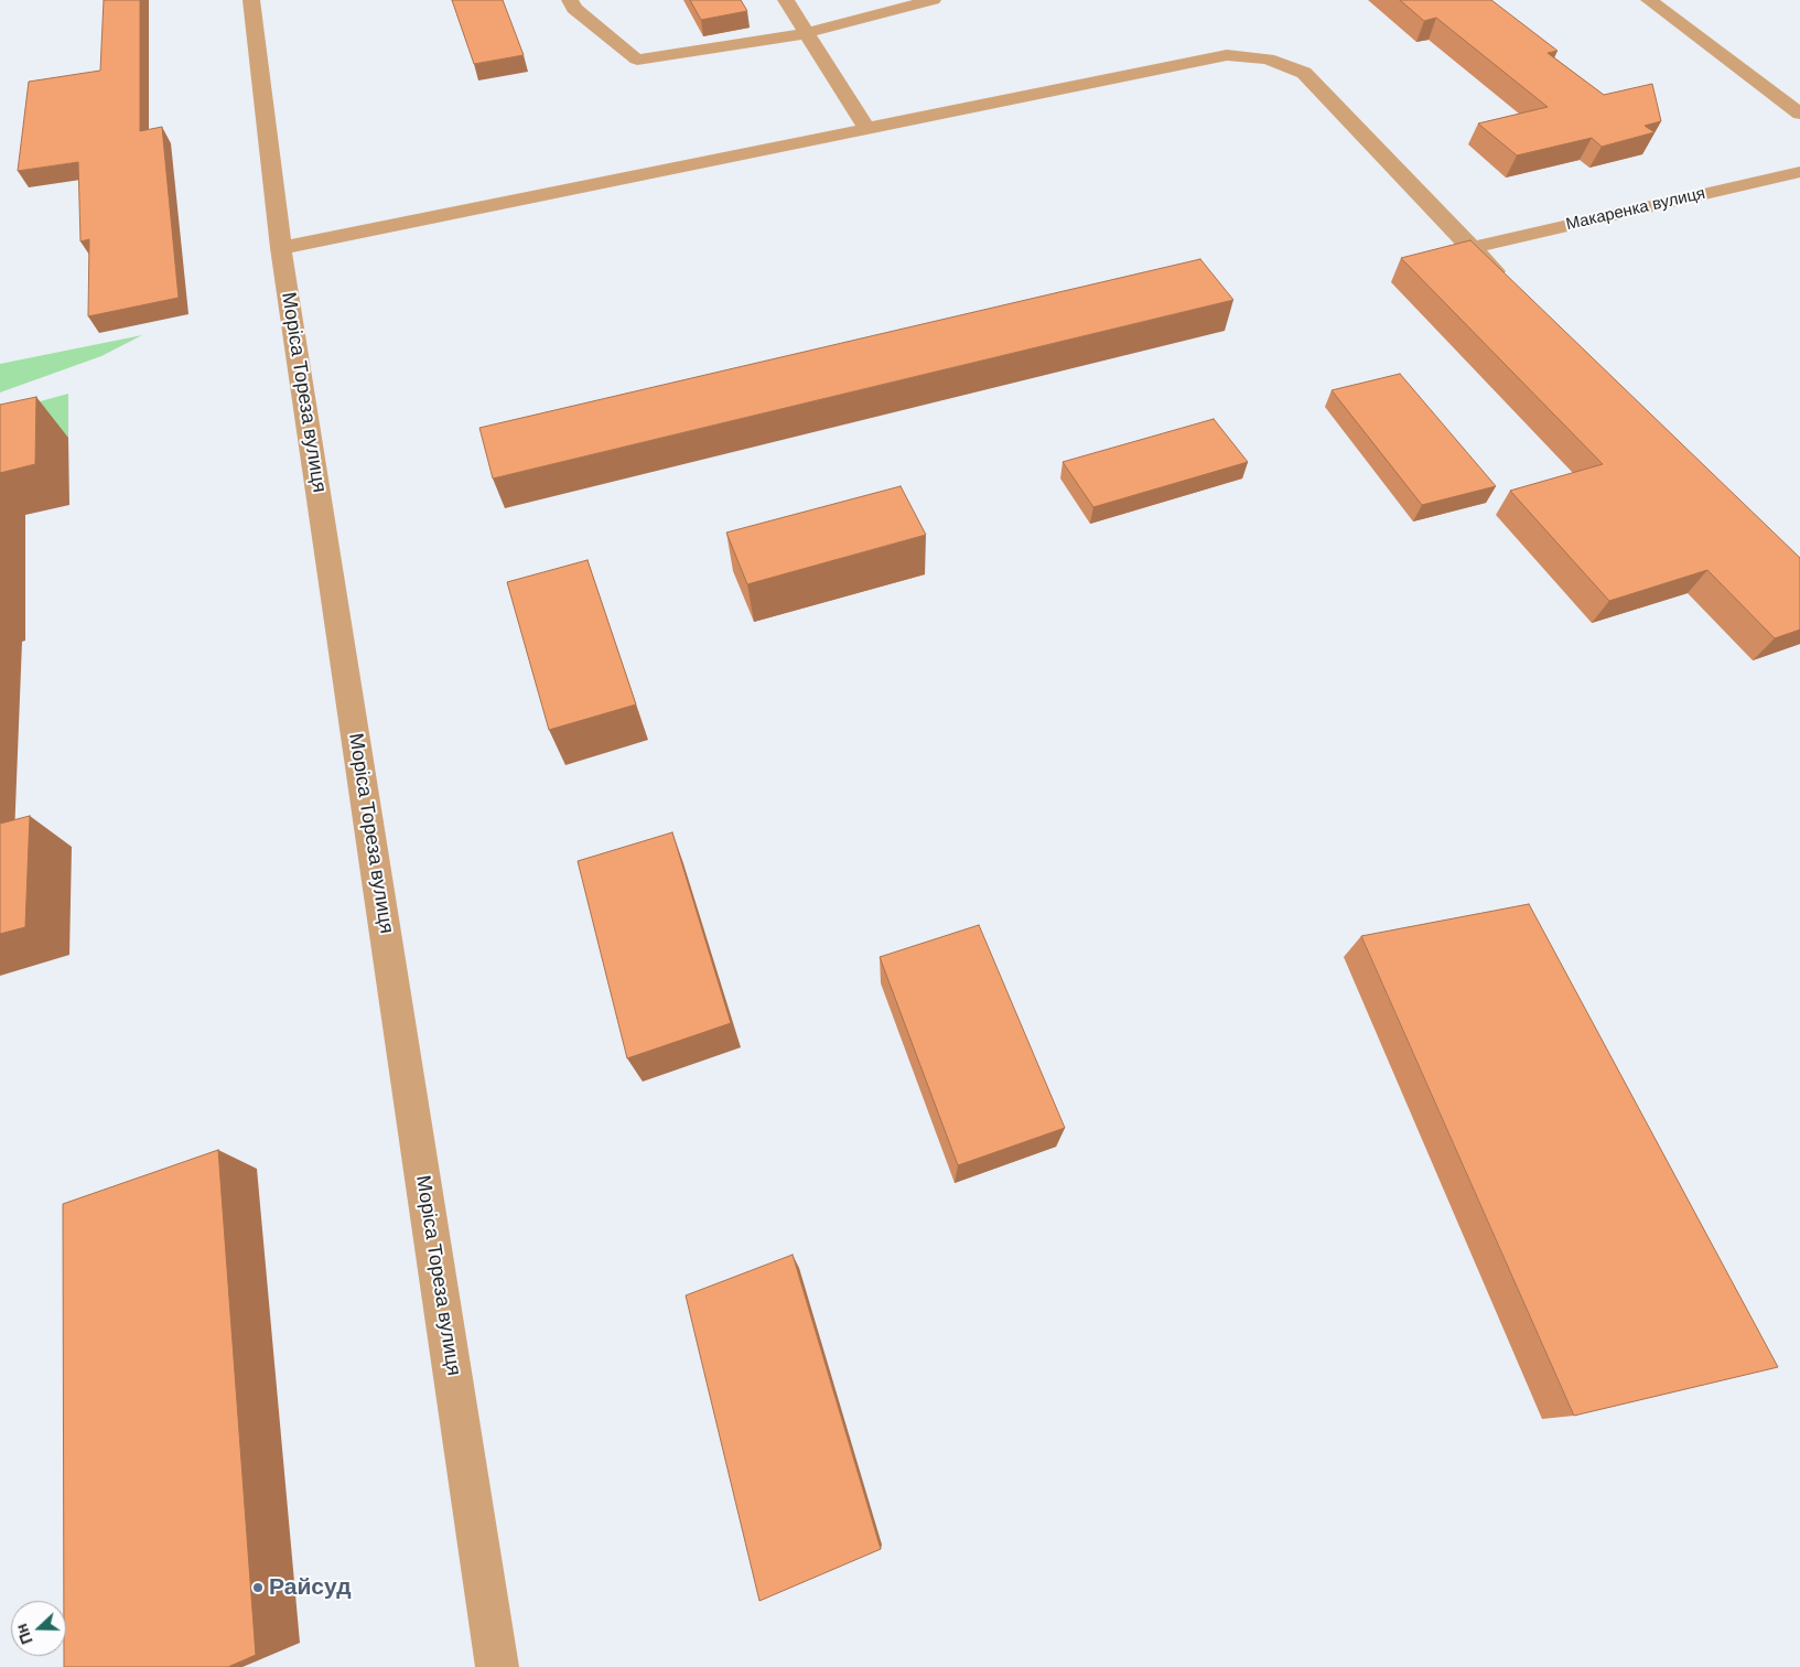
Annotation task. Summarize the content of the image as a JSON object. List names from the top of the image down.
{
  "streets": {
    "street": ["Макаренка вулиця", "Моріса Тореза вулиця"]
  },
  "places": ["Райсуд"],
  "north": "left"
}
